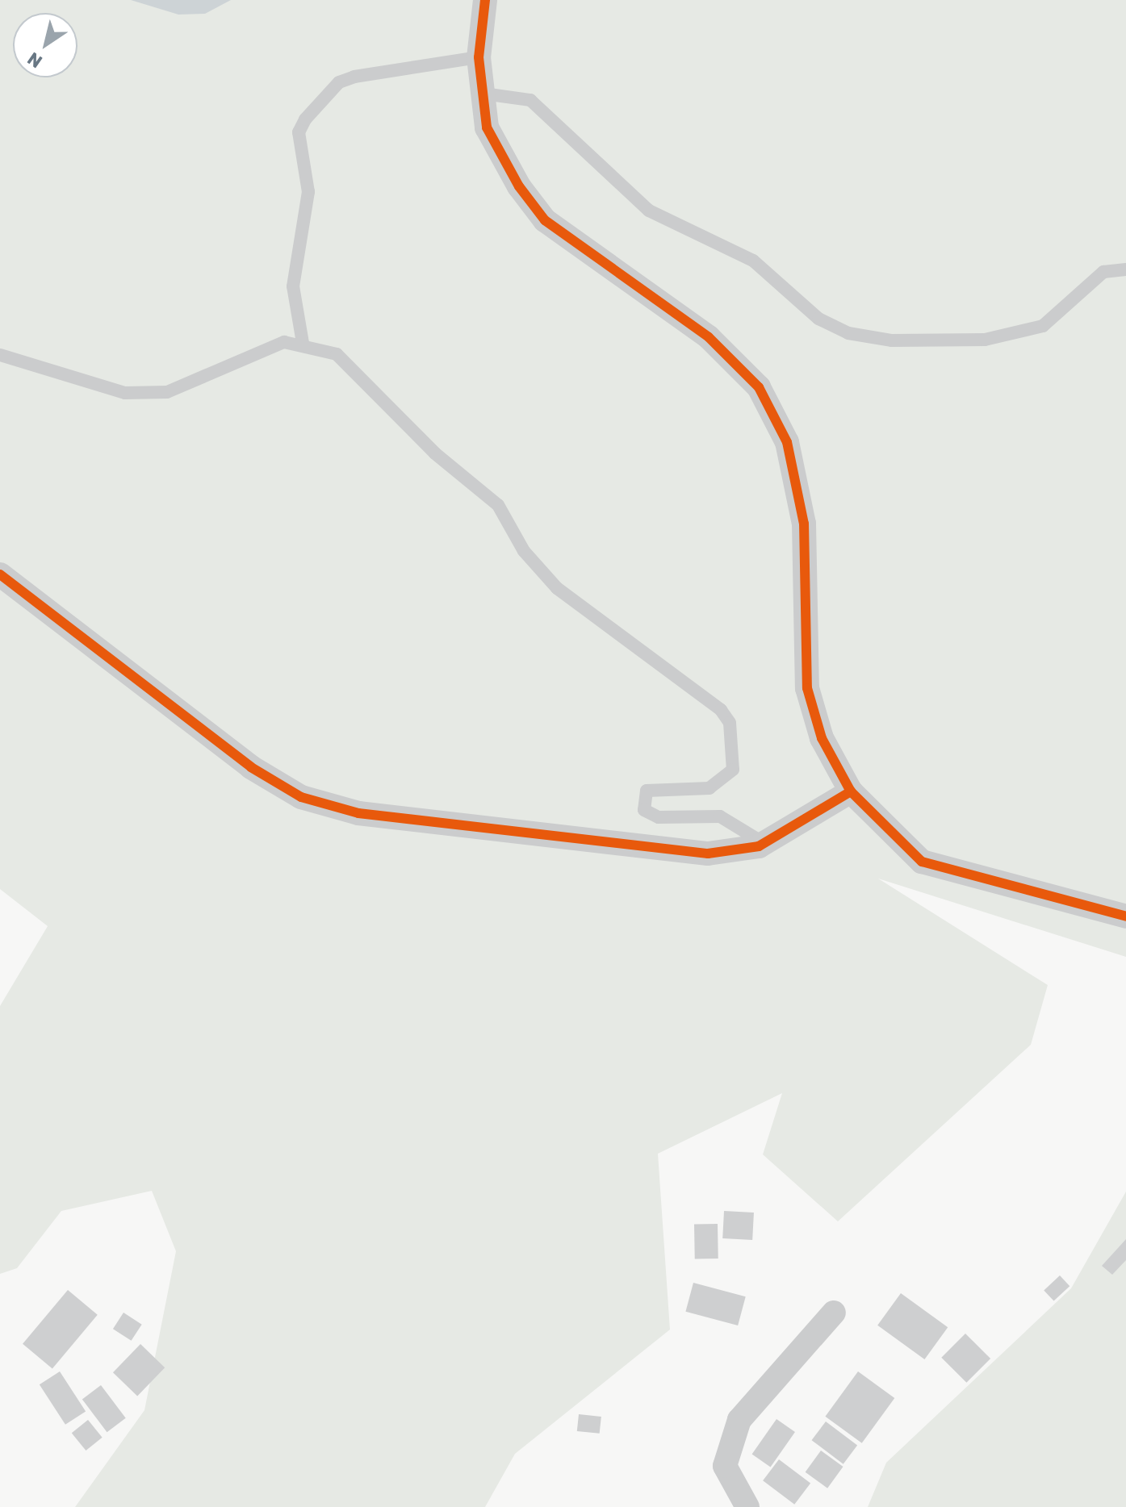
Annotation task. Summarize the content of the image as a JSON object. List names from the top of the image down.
{
  "north": "bottom left"
}
